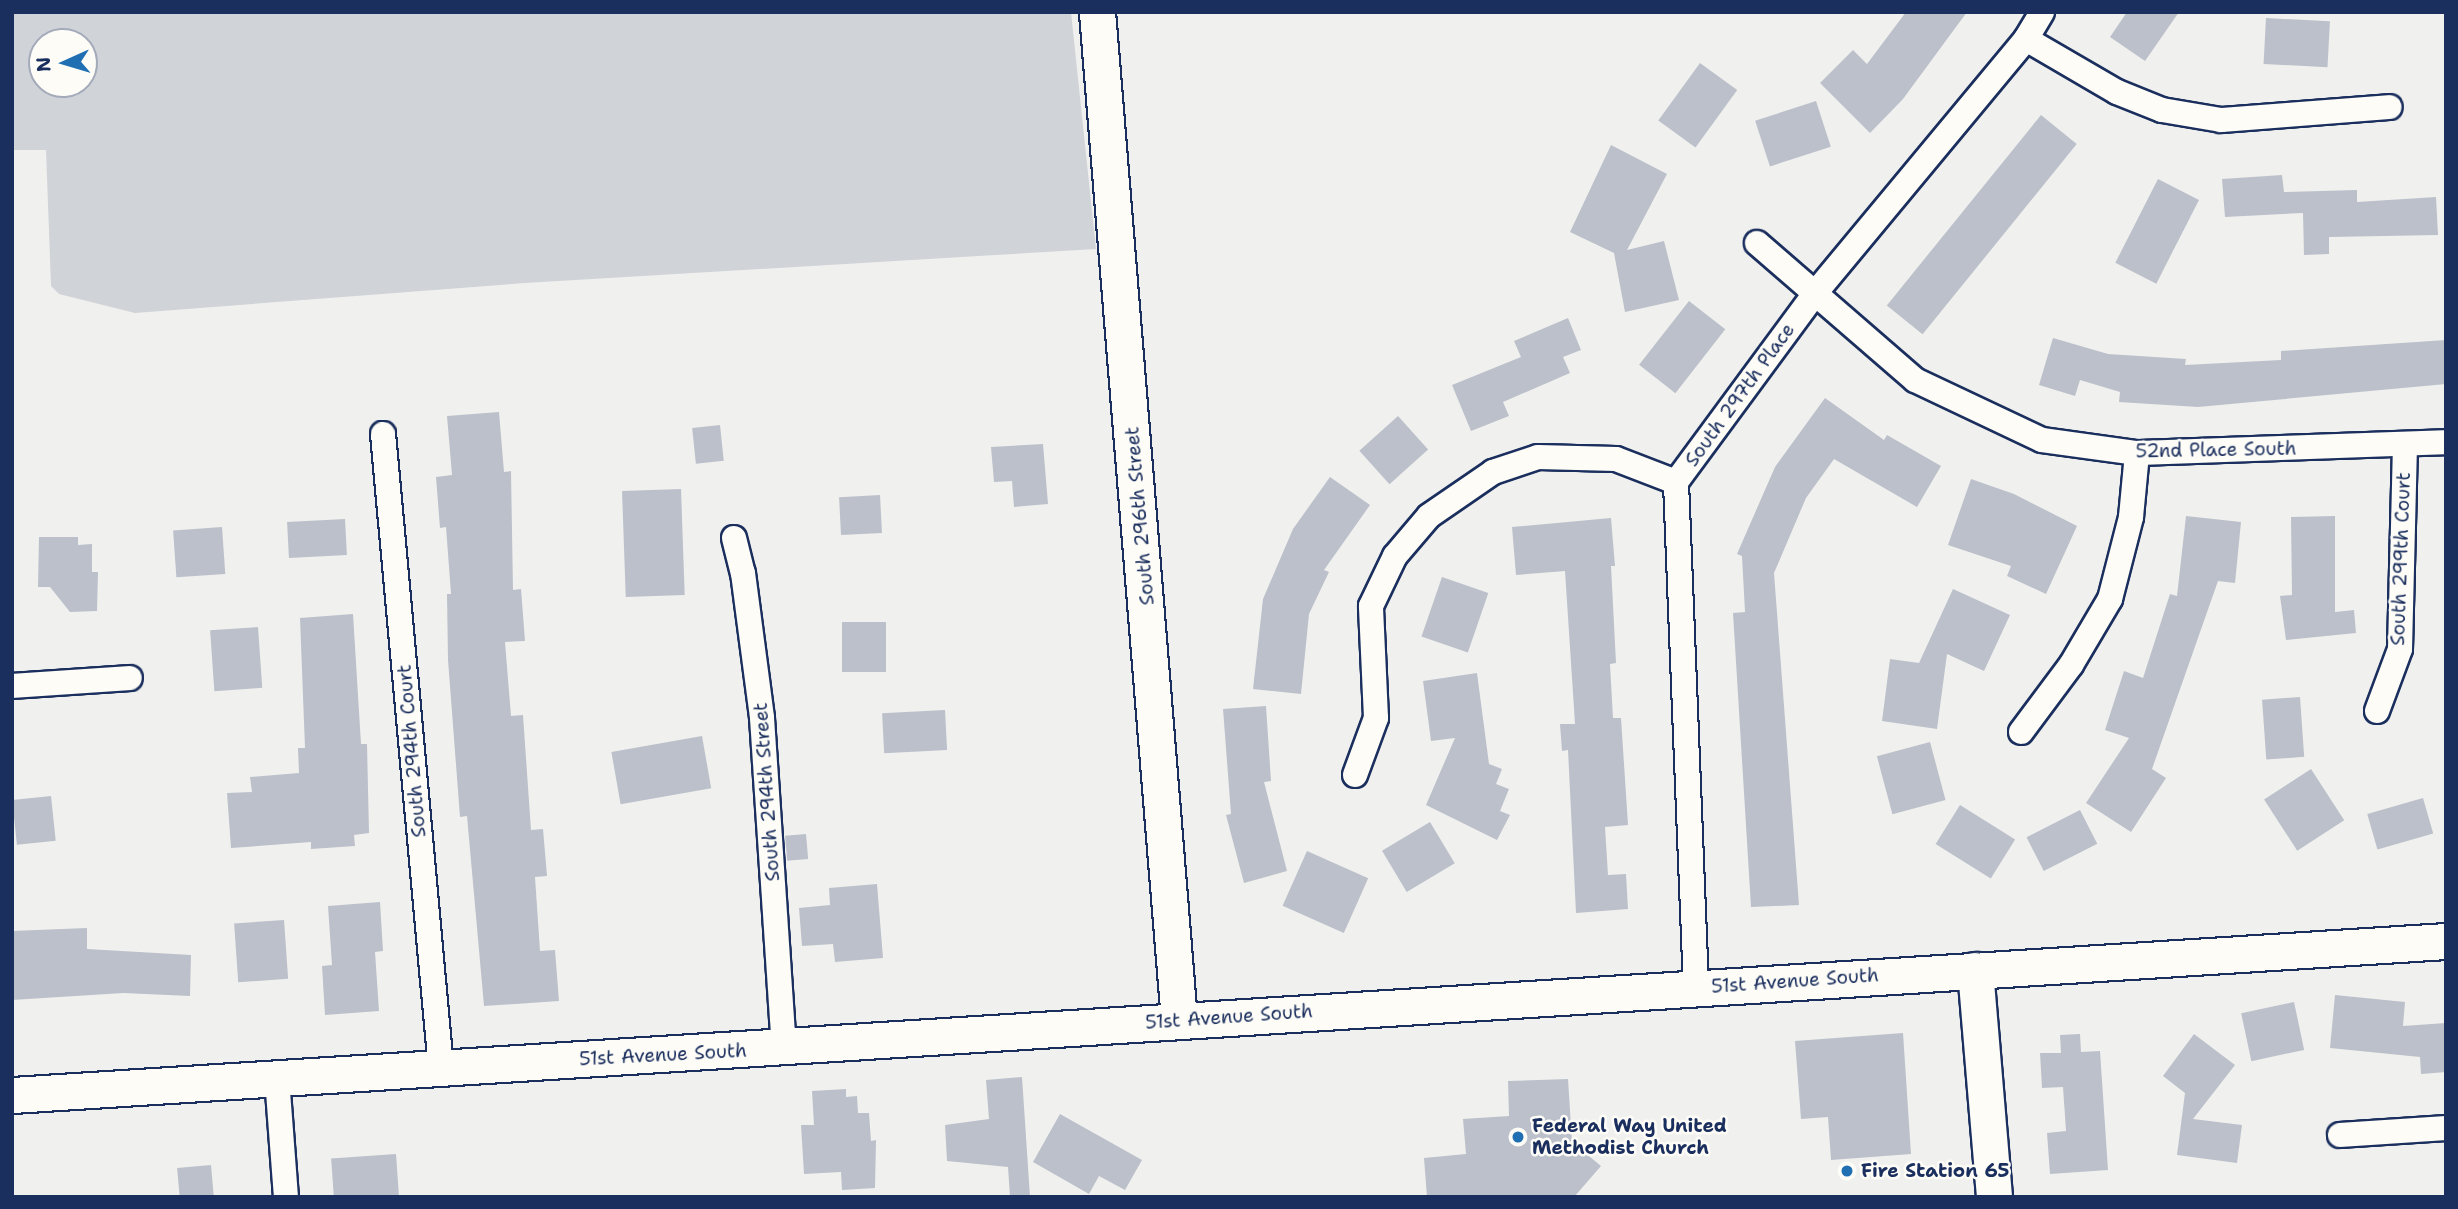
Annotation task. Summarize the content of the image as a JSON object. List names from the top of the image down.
{
  "streets": {
    "main road": ["South 296th Street", "51st Avenue South"],
    "street": [
      "South 297th Place",
      "52nd Place South",
      "South 299th Court",
      "South 294th Court",
      "South 294th Street"
    ]
  },
  "crossings": [
    ["South 297th Place", "52nd Place South"],
    ["South 297th Place", "51st Avenue South"],
    ["52nd Place South", "South 299th Court"],
    ["South 296th Street", "51st Avenue South"],
    ["South 294th Court", "51st Avenue South"],
    ["South 294th Street", "51st Avenue South"]
  ],
  "places": ["Federal Way United Methodist Church", "Fire Station 65"],
  "north": "left"
}
